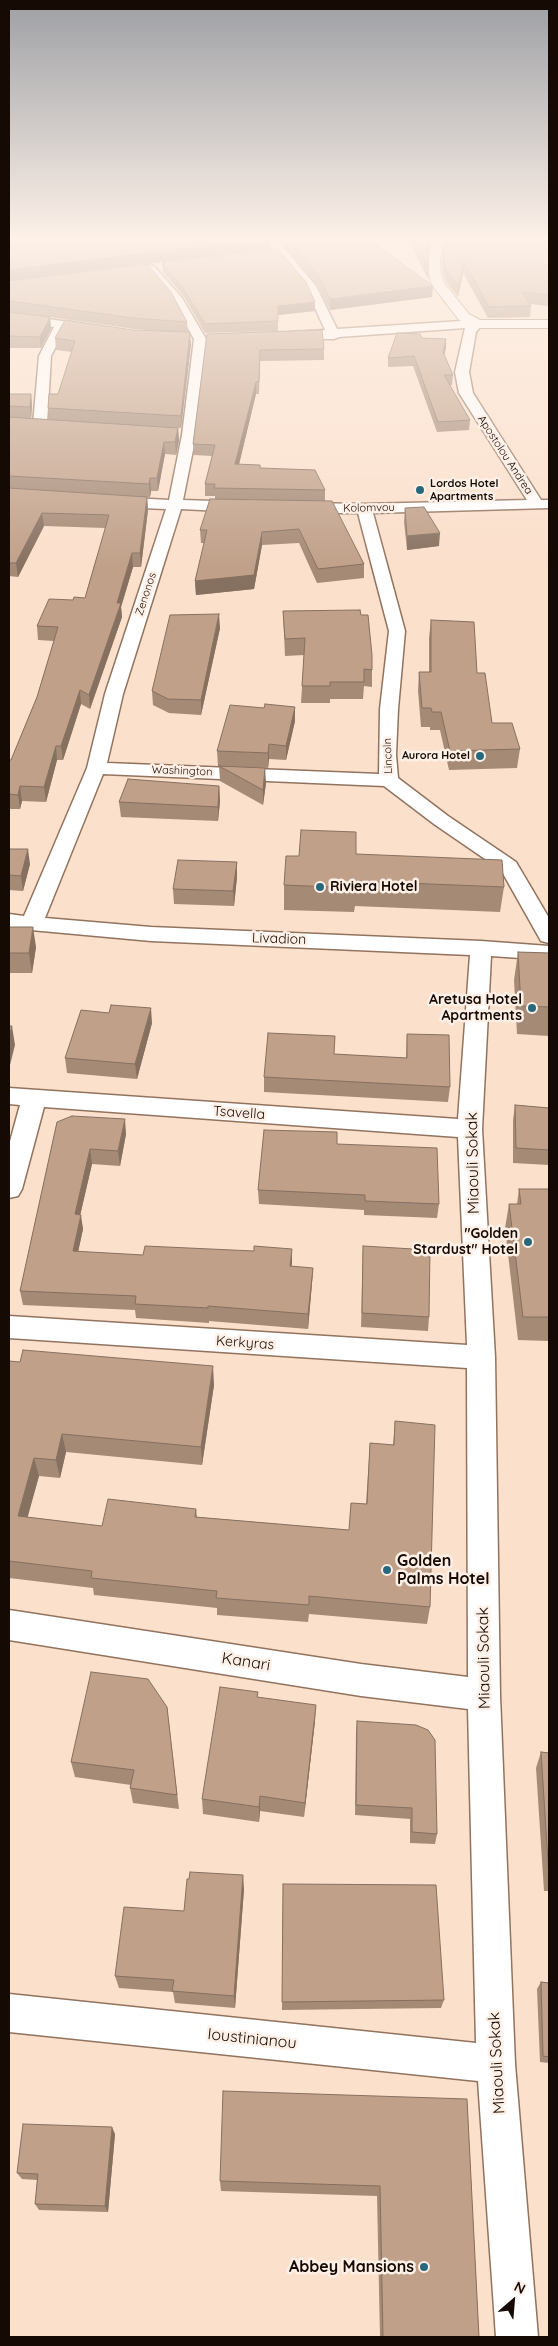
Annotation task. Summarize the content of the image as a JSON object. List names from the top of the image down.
{
  "streets": {
    "street": [
      "Apostolou Andrea",
      "Kolomvou",
      "Zenonos",
      "Lincoln",
      "Washington",
      "Livadion",
      "Tsavella",
      "Miaouli Sokak",
      "Kerkyras",
      "Kanari",
      "Ioustinianou"
    ]
  },
  "crossings": [
    ["Apostolou Andrea", "Kolomvou"],
    ["Kolomvou", "Lincoln"],
    ["Zenonos", "Washington"],
    ["Zenonos", "Livadion"],
    ["Lincoln", "Washington"],
    ["Livadion", "Miaouli Sokak"],
    ["Tsavella", "Miaouli Sokak"],
    ["Miaouli Sokak", "Kerkyras"],
    ["Miaouli Sokak", "Kanari"],
    ["Miaouli Sokak", "Ioustinianou"]
  ],
  "places": [
    "Lordos Hotel Apartments",
    "Aurora Hotel",
    "Riviera Hotel",
    "Aretusa Hotel Apartments",
    "\"Golden Stardust\" Hotel",
    "Golden Palms Hotel",
    "Abbey Mansions"
  ],
  "north": "top right"
}
